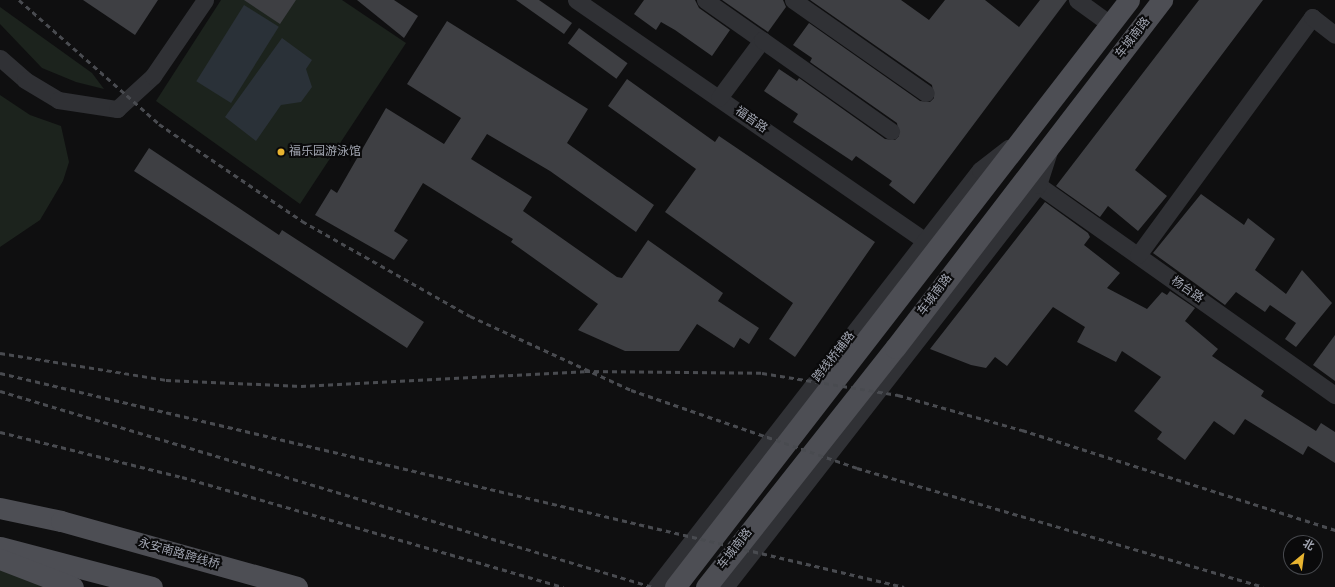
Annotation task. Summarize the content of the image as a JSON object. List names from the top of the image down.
{
  "streets": {
    "main road": ["车城南路", "永安南路跨线桥"],
    "street": ["福音路", "杨台路", "跨线桥辅路"]
  },
  "crossings": [
    ["车城南路", "跨线桥辅路"],
    ["福音路", "跨线桥辅路"]
  ],
  "places": ["福乐园游泳馆"],
  "north": "top right"
}
